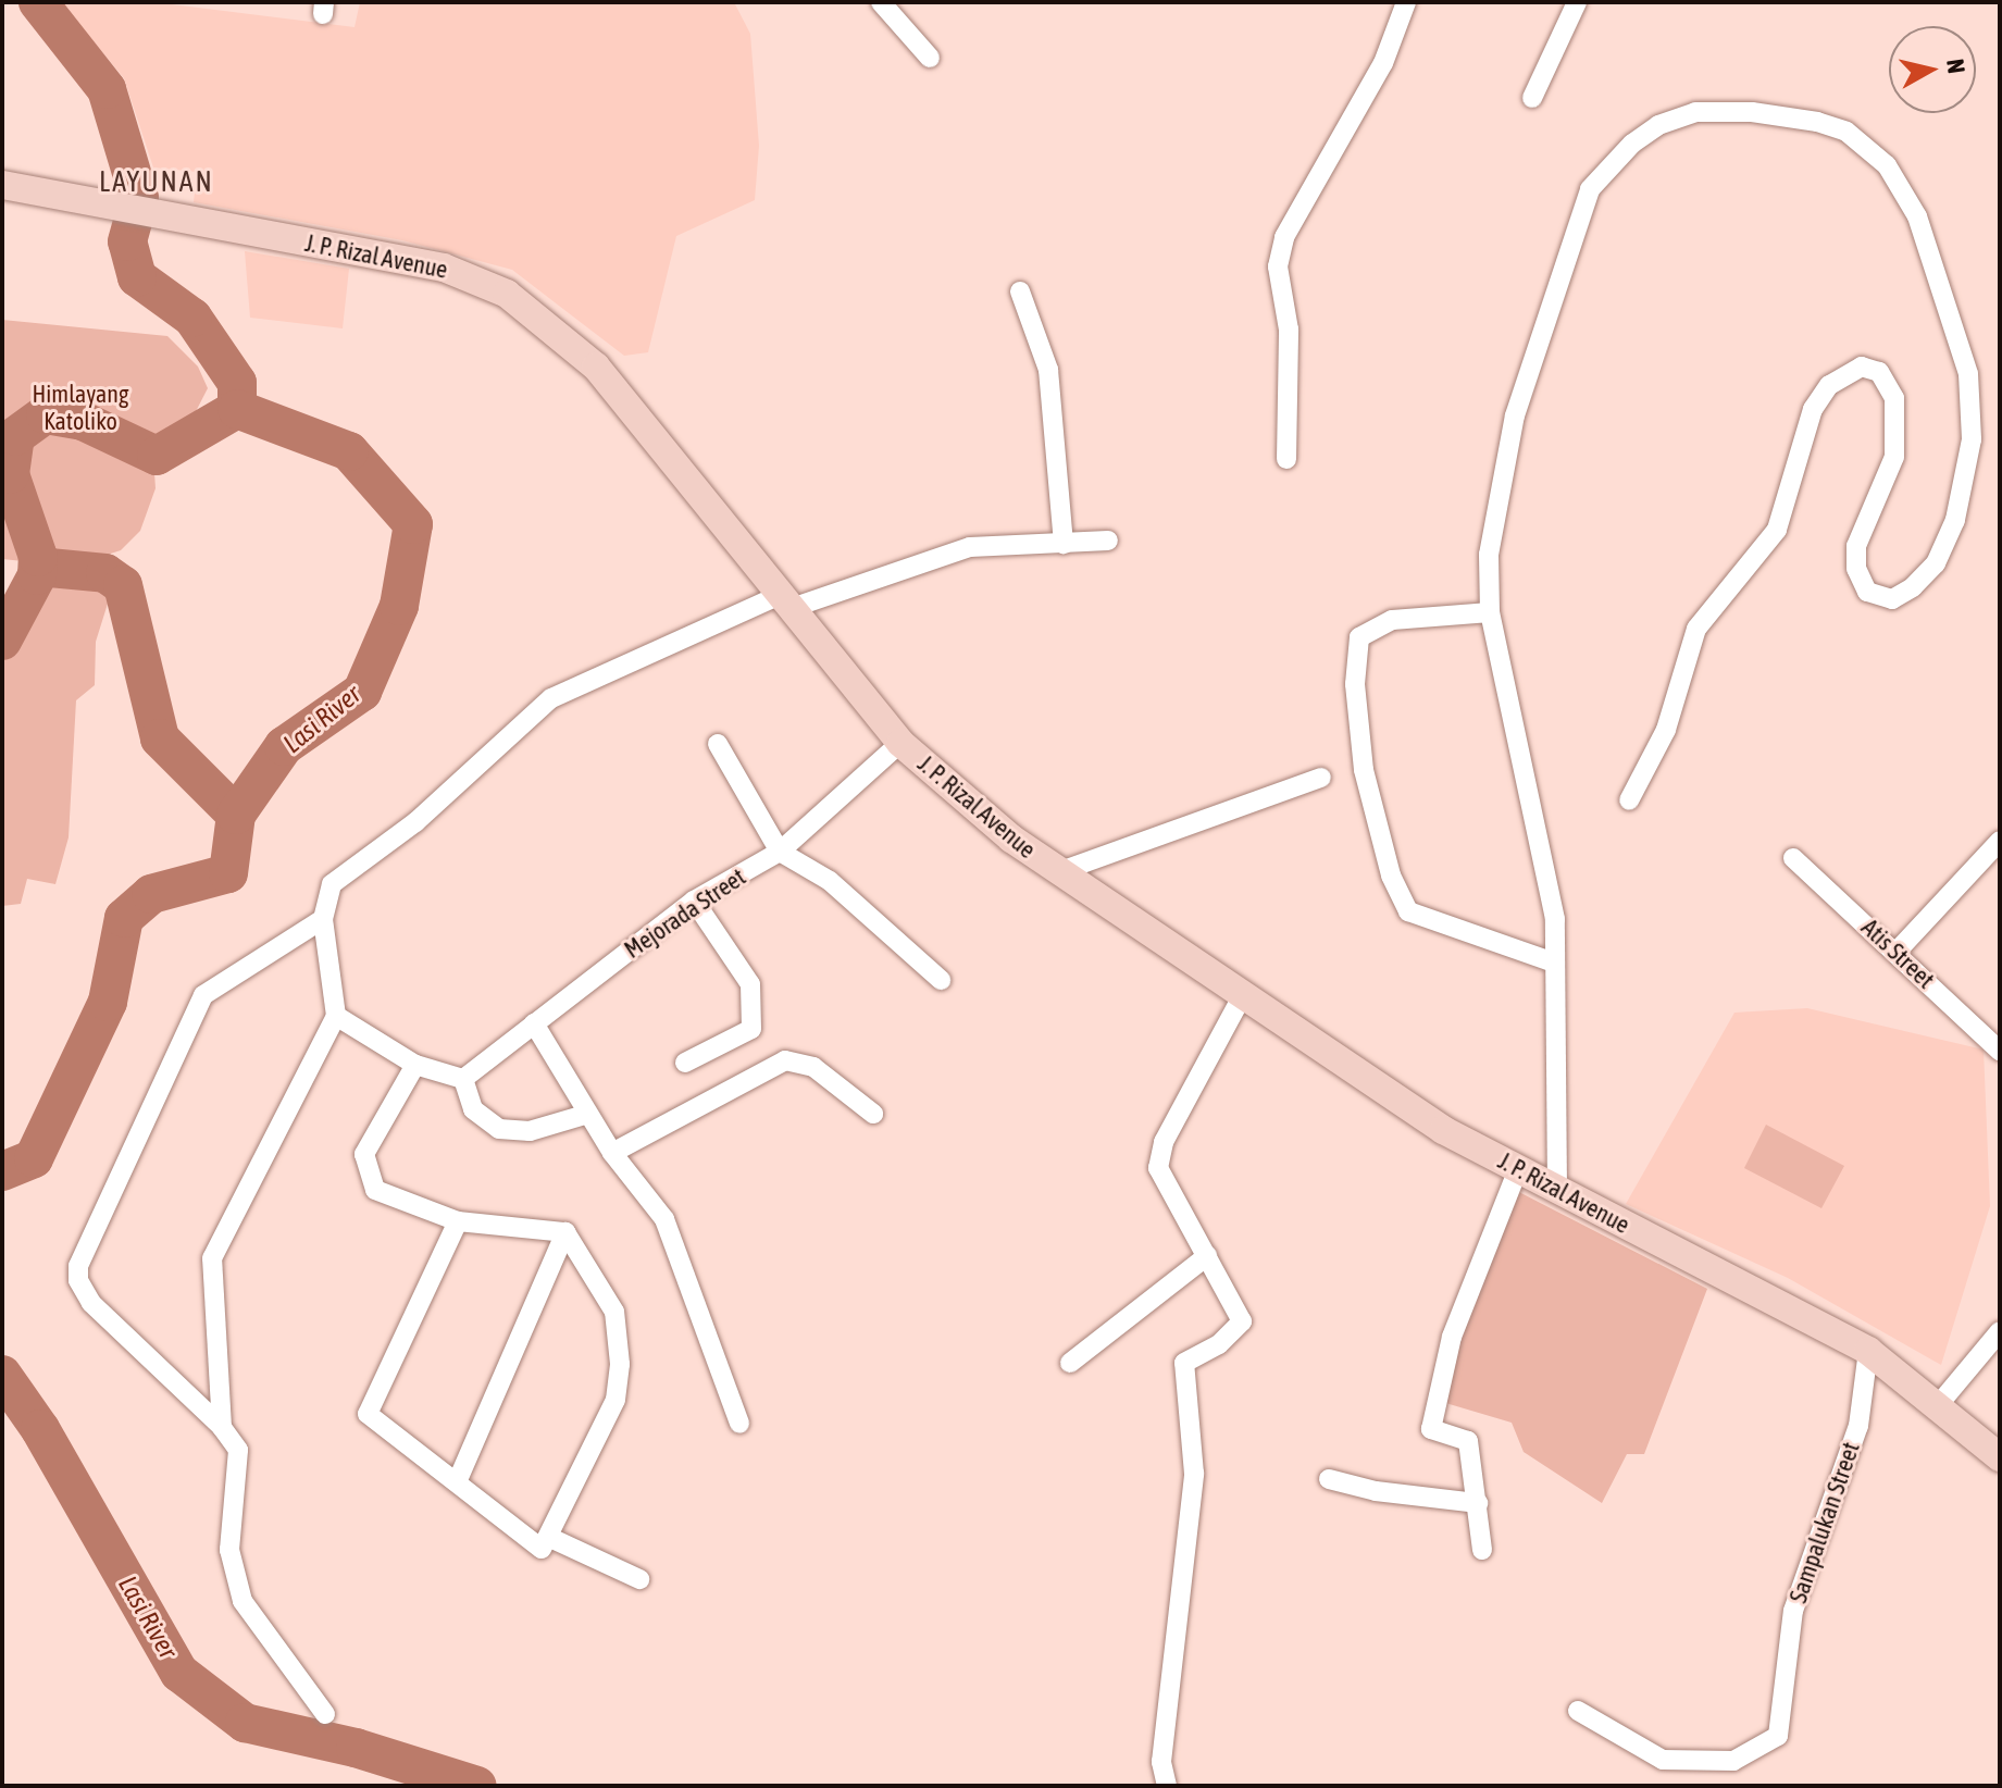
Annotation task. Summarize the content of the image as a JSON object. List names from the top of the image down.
{
  "streets": {
    "main road": ["J. P. Rizal Avenue"],
    "street": ["Mejorada Street", "Atis Street", "Sampalukan Street"]
  },
  "crossings": [
    ["J. P. Rizal Avenue", "Mejorada Street"],
    ["J. P. Rizal Avenue", "Sampalukan Street"]
  ],
  "districts": ["LAYUNAN"],
  "water": ["Lasi River"],
  "parks": ["Himlayang Katoliko"],
  "north": "right"
}
